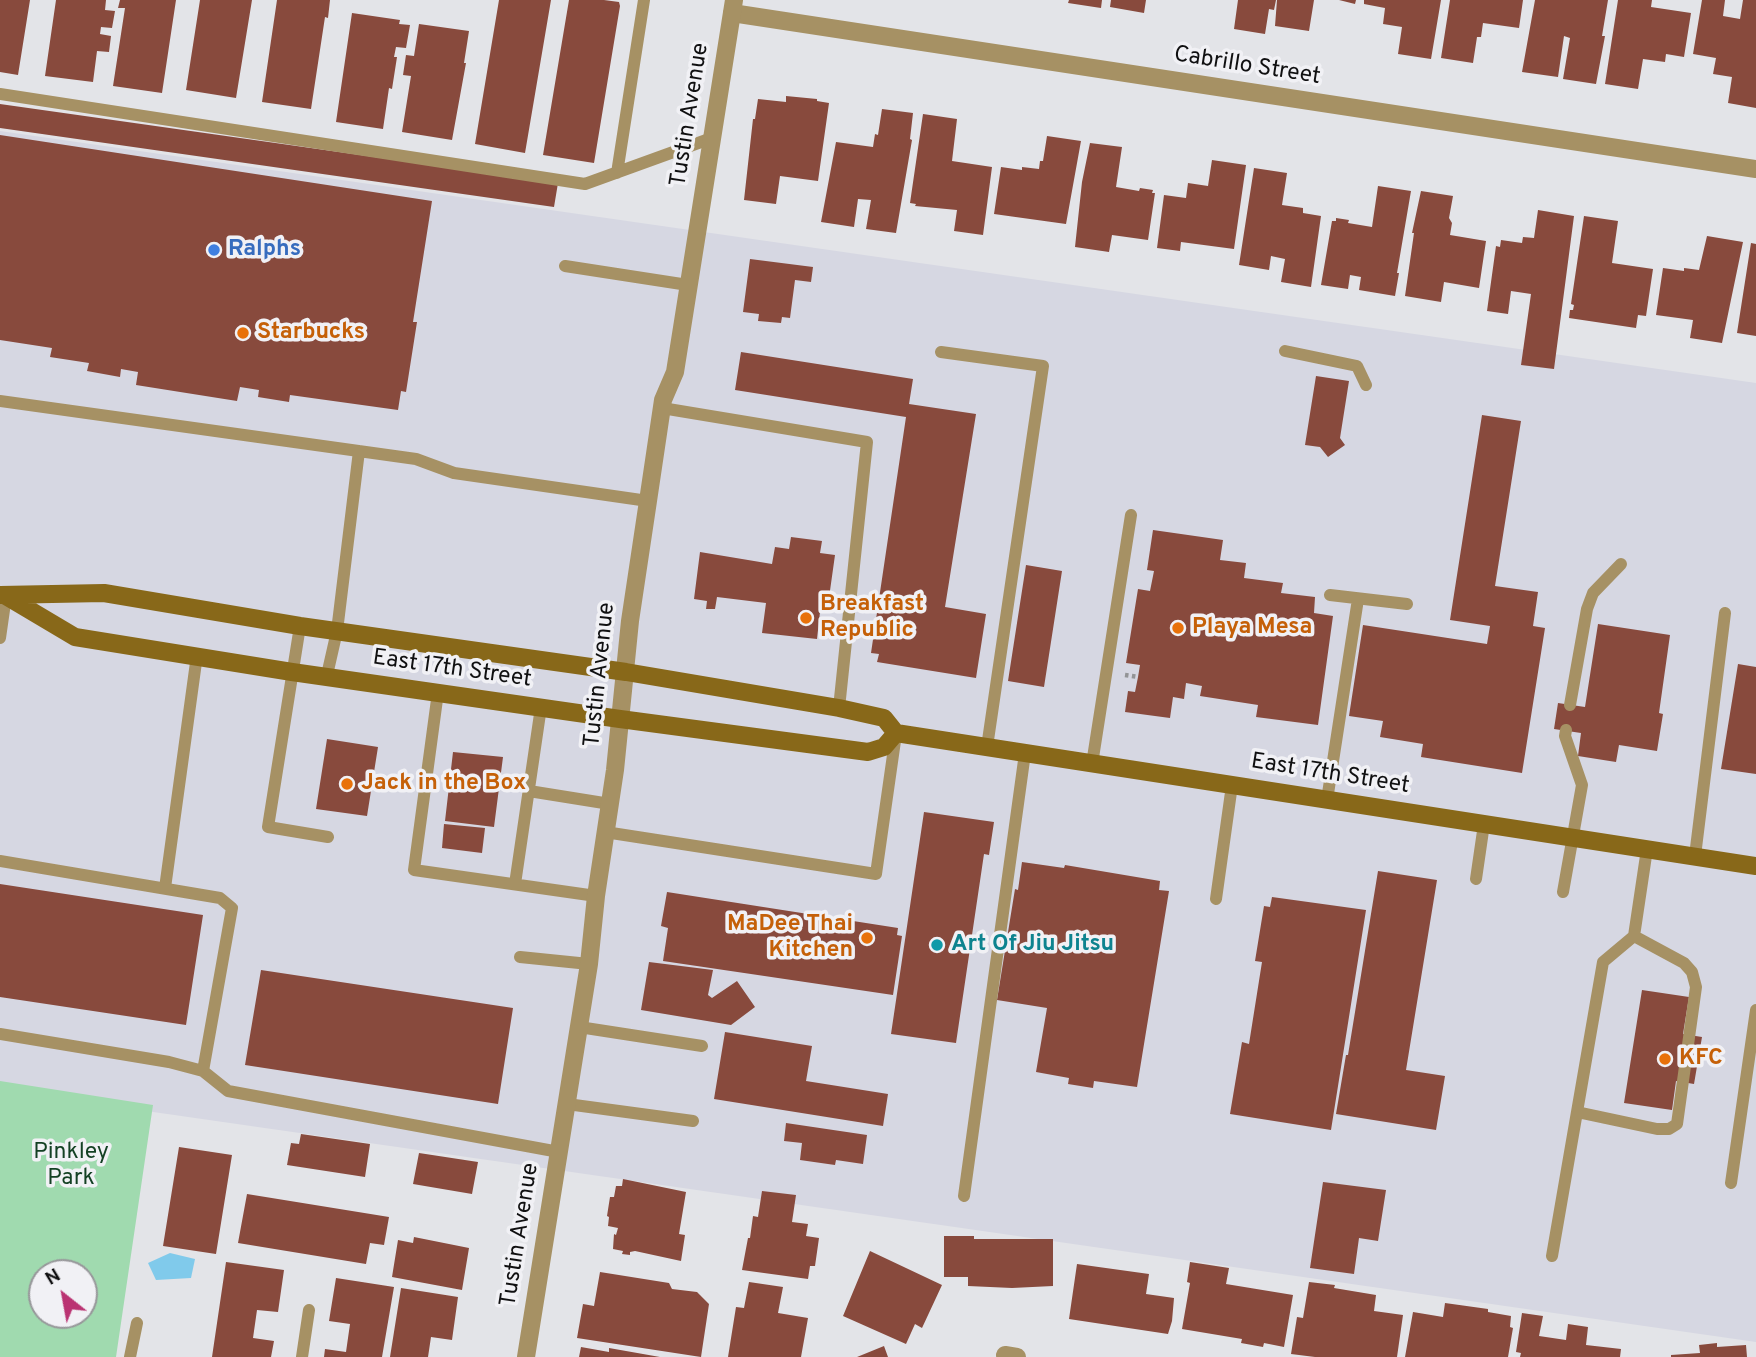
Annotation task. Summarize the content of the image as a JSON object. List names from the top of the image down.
{
  "streets": {
    "main road": ["East 17th Street"],
    "street": ["Cabrillo Street", "Tustin Avenue"]
  },
  "crossings": [
    ["Cabrillo Street", "Tustin Avenue"],
    ["Tustin Avenue", "East 17th Street"]
  ],
  "parks": ["Pinkley Park"],
  "places": [
    "Ralphs",
    "Starbucks",
    "Breakfast Republic",
    "Playa Mesa",
    "Jack in the Box",
    "MaDee Thai Kitchen",
    "Art Of Jiu Jitsu",
    "KFC"
  ],
  "north": "top left"
}
